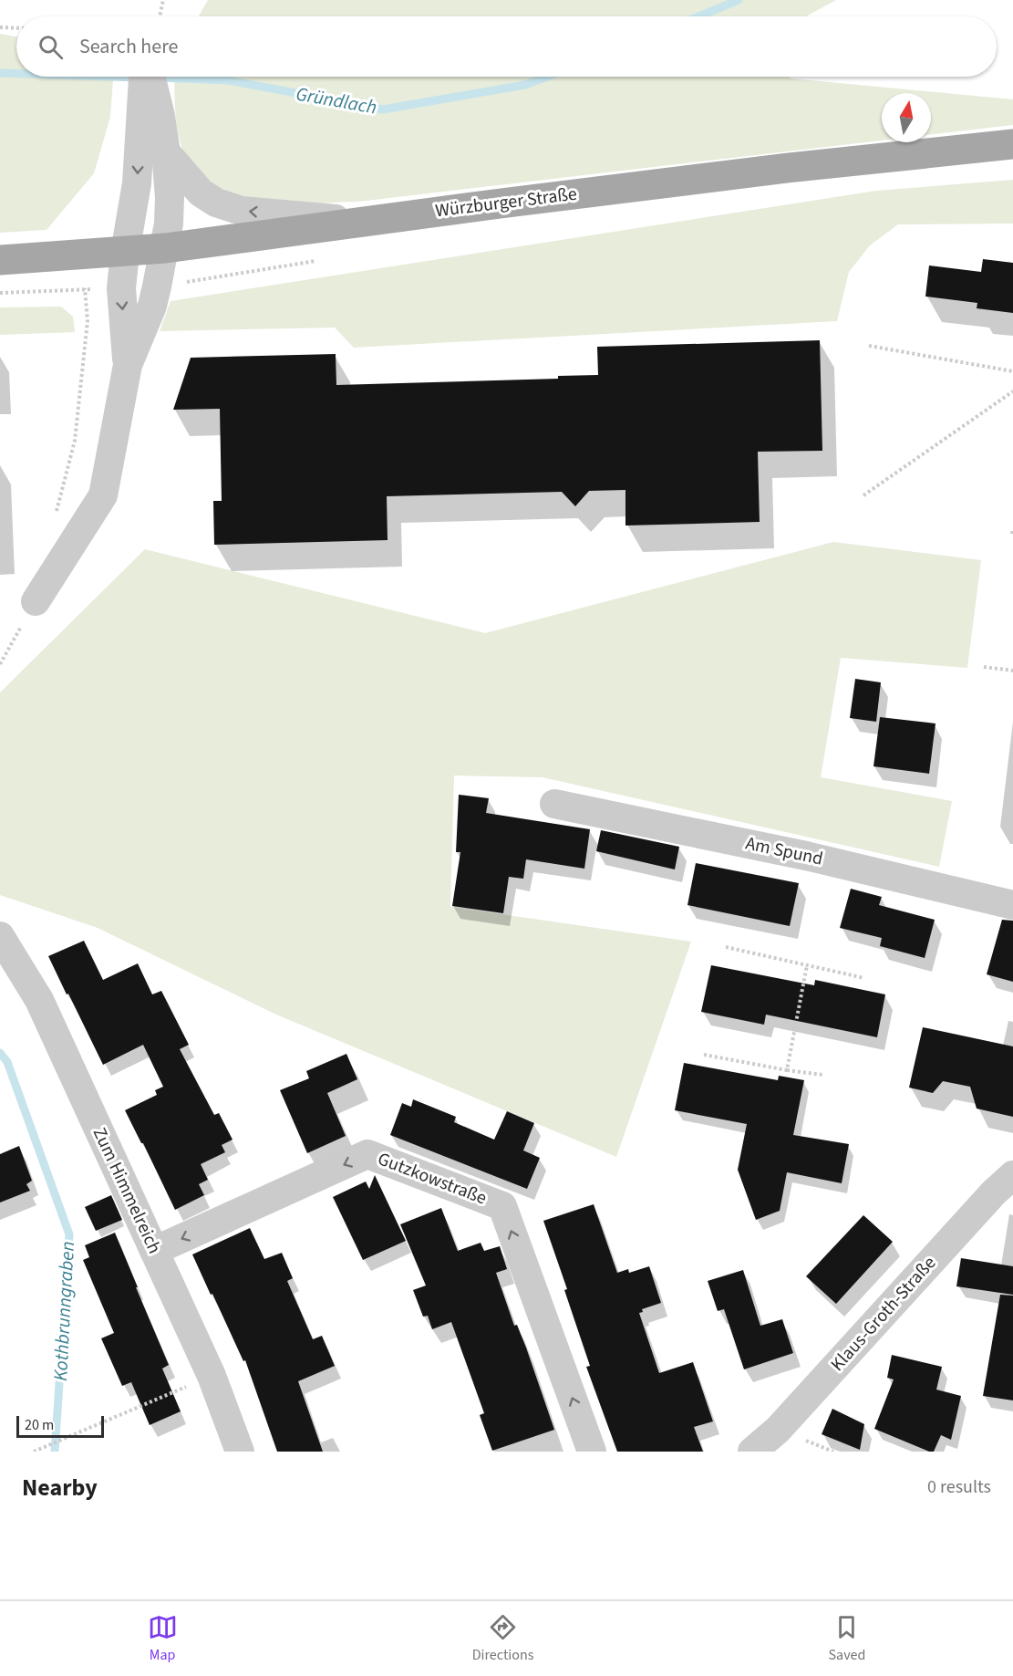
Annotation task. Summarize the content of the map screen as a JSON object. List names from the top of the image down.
{
  "streets": {
    "main road": ["Würzburger Straße"],
    "street": [
      "Am Spund",
      "Gutzkowstraße",
      "Zum Himmelreich",
      "Klaus-Groth-Straße"
    ]
  },
  "crossings": [
    ["Gutzkowstraße", "Zum Himmelreich"]
  ],
  "water": ["Gründlach", "Kothbrunngraben"],
  "scale_bar": "20 m",
  "north": "top",
  "page": {
    "search": "Search here",
    "scale": "20 m",
    "heading": ["Nearby", "0 results"],
    "nav": ["Map", "Directions", "Saved"]
  }
}
